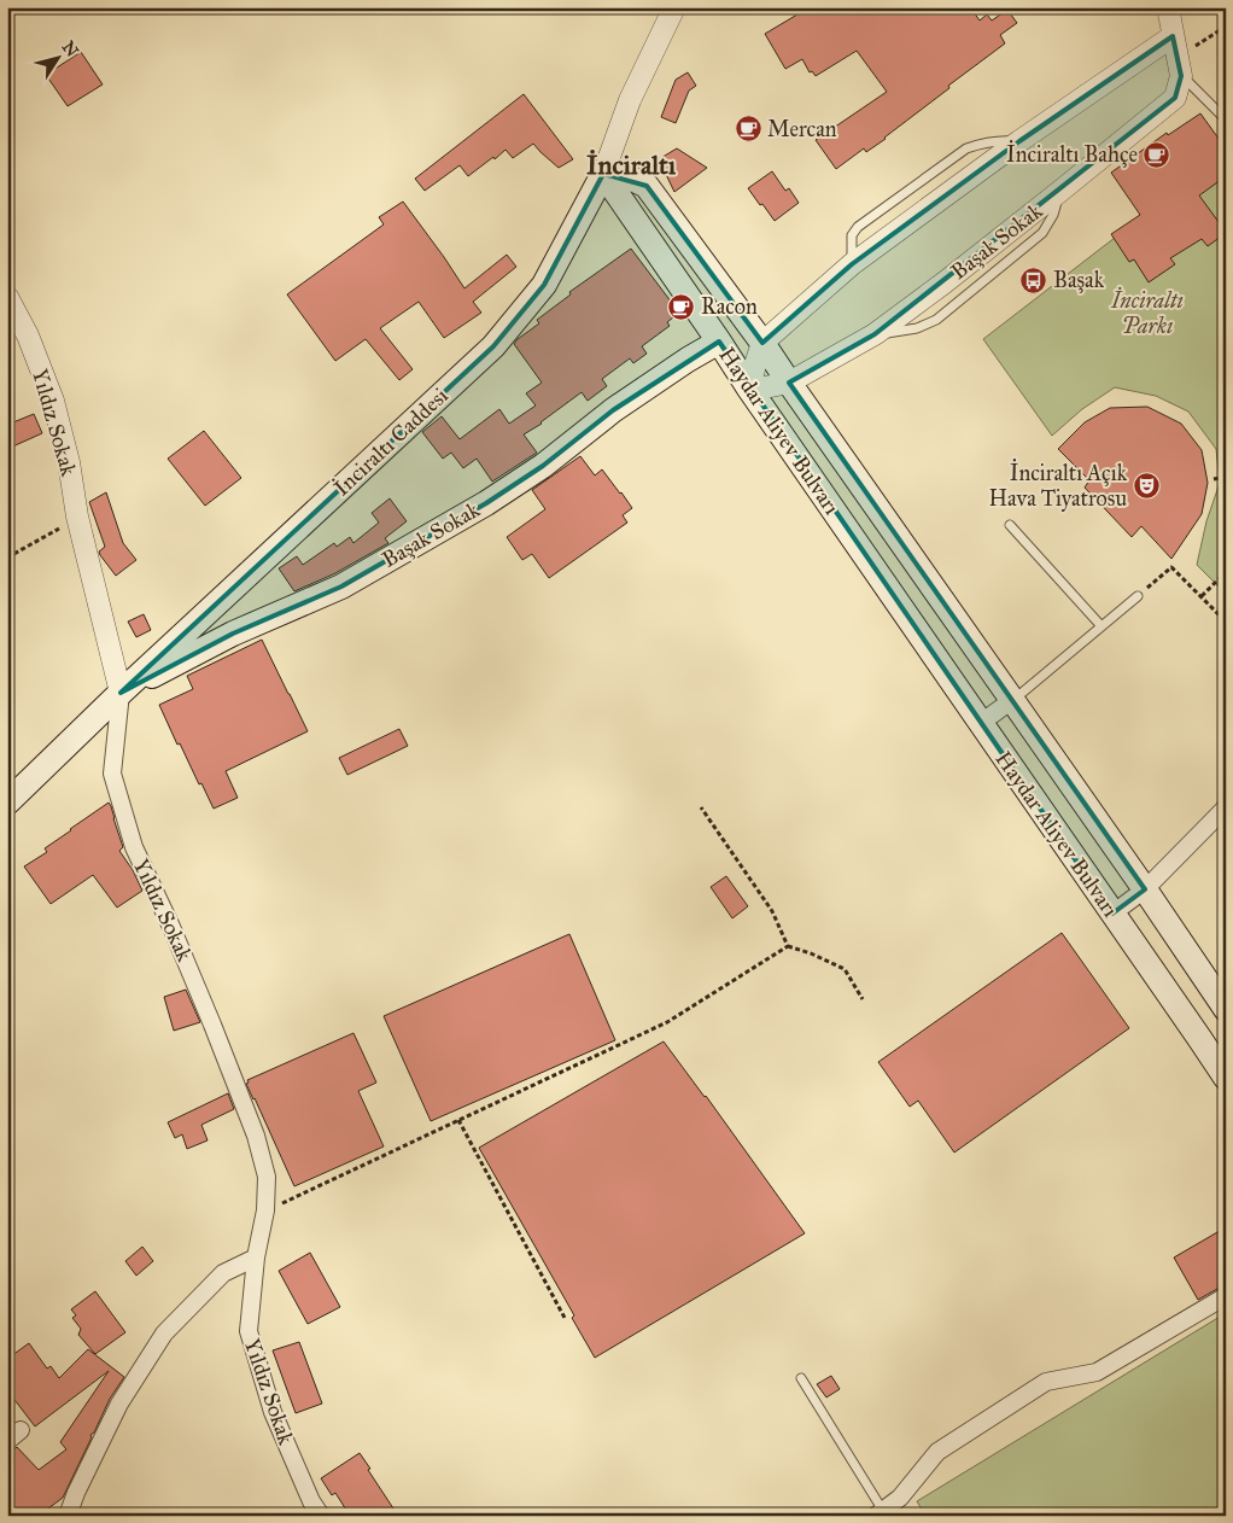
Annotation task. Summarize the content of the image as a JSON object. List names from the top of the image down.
{
  "streets": {
    "main road": ["Başak Sokak", "Haydar Aliyev Bulvarı", "İnciraltı Caddesi"],
    "street": ["Yıldız Sokak"]
  },
  "crossings": [
    ["Başak Sokak", "Yıldız Sokak"],
    ["Başak Sokak", "Haydar Aliyev Bulvarı"],
    ["Başak Sokak", "İnciraltı Caddesi"],
    ["Yıldız Sokak", "İnciraltı Caddesi"],
    ["Haydar Aliyev Bulvarı", "İnciraltı Caddesi"]
  ],
  "districts": ["İnciraltı"],
  "parks": ["İnciraltı Parkı"],
  "places": {
    "cafe": ["Mercan", "İnciraltı Bahçe", "Racon"],
    "bus stop": ["Başak"],
    "theatre": ["İnciraltı Açık Hava Tiyatrosu"]
  },
  "north": "top right"
}
